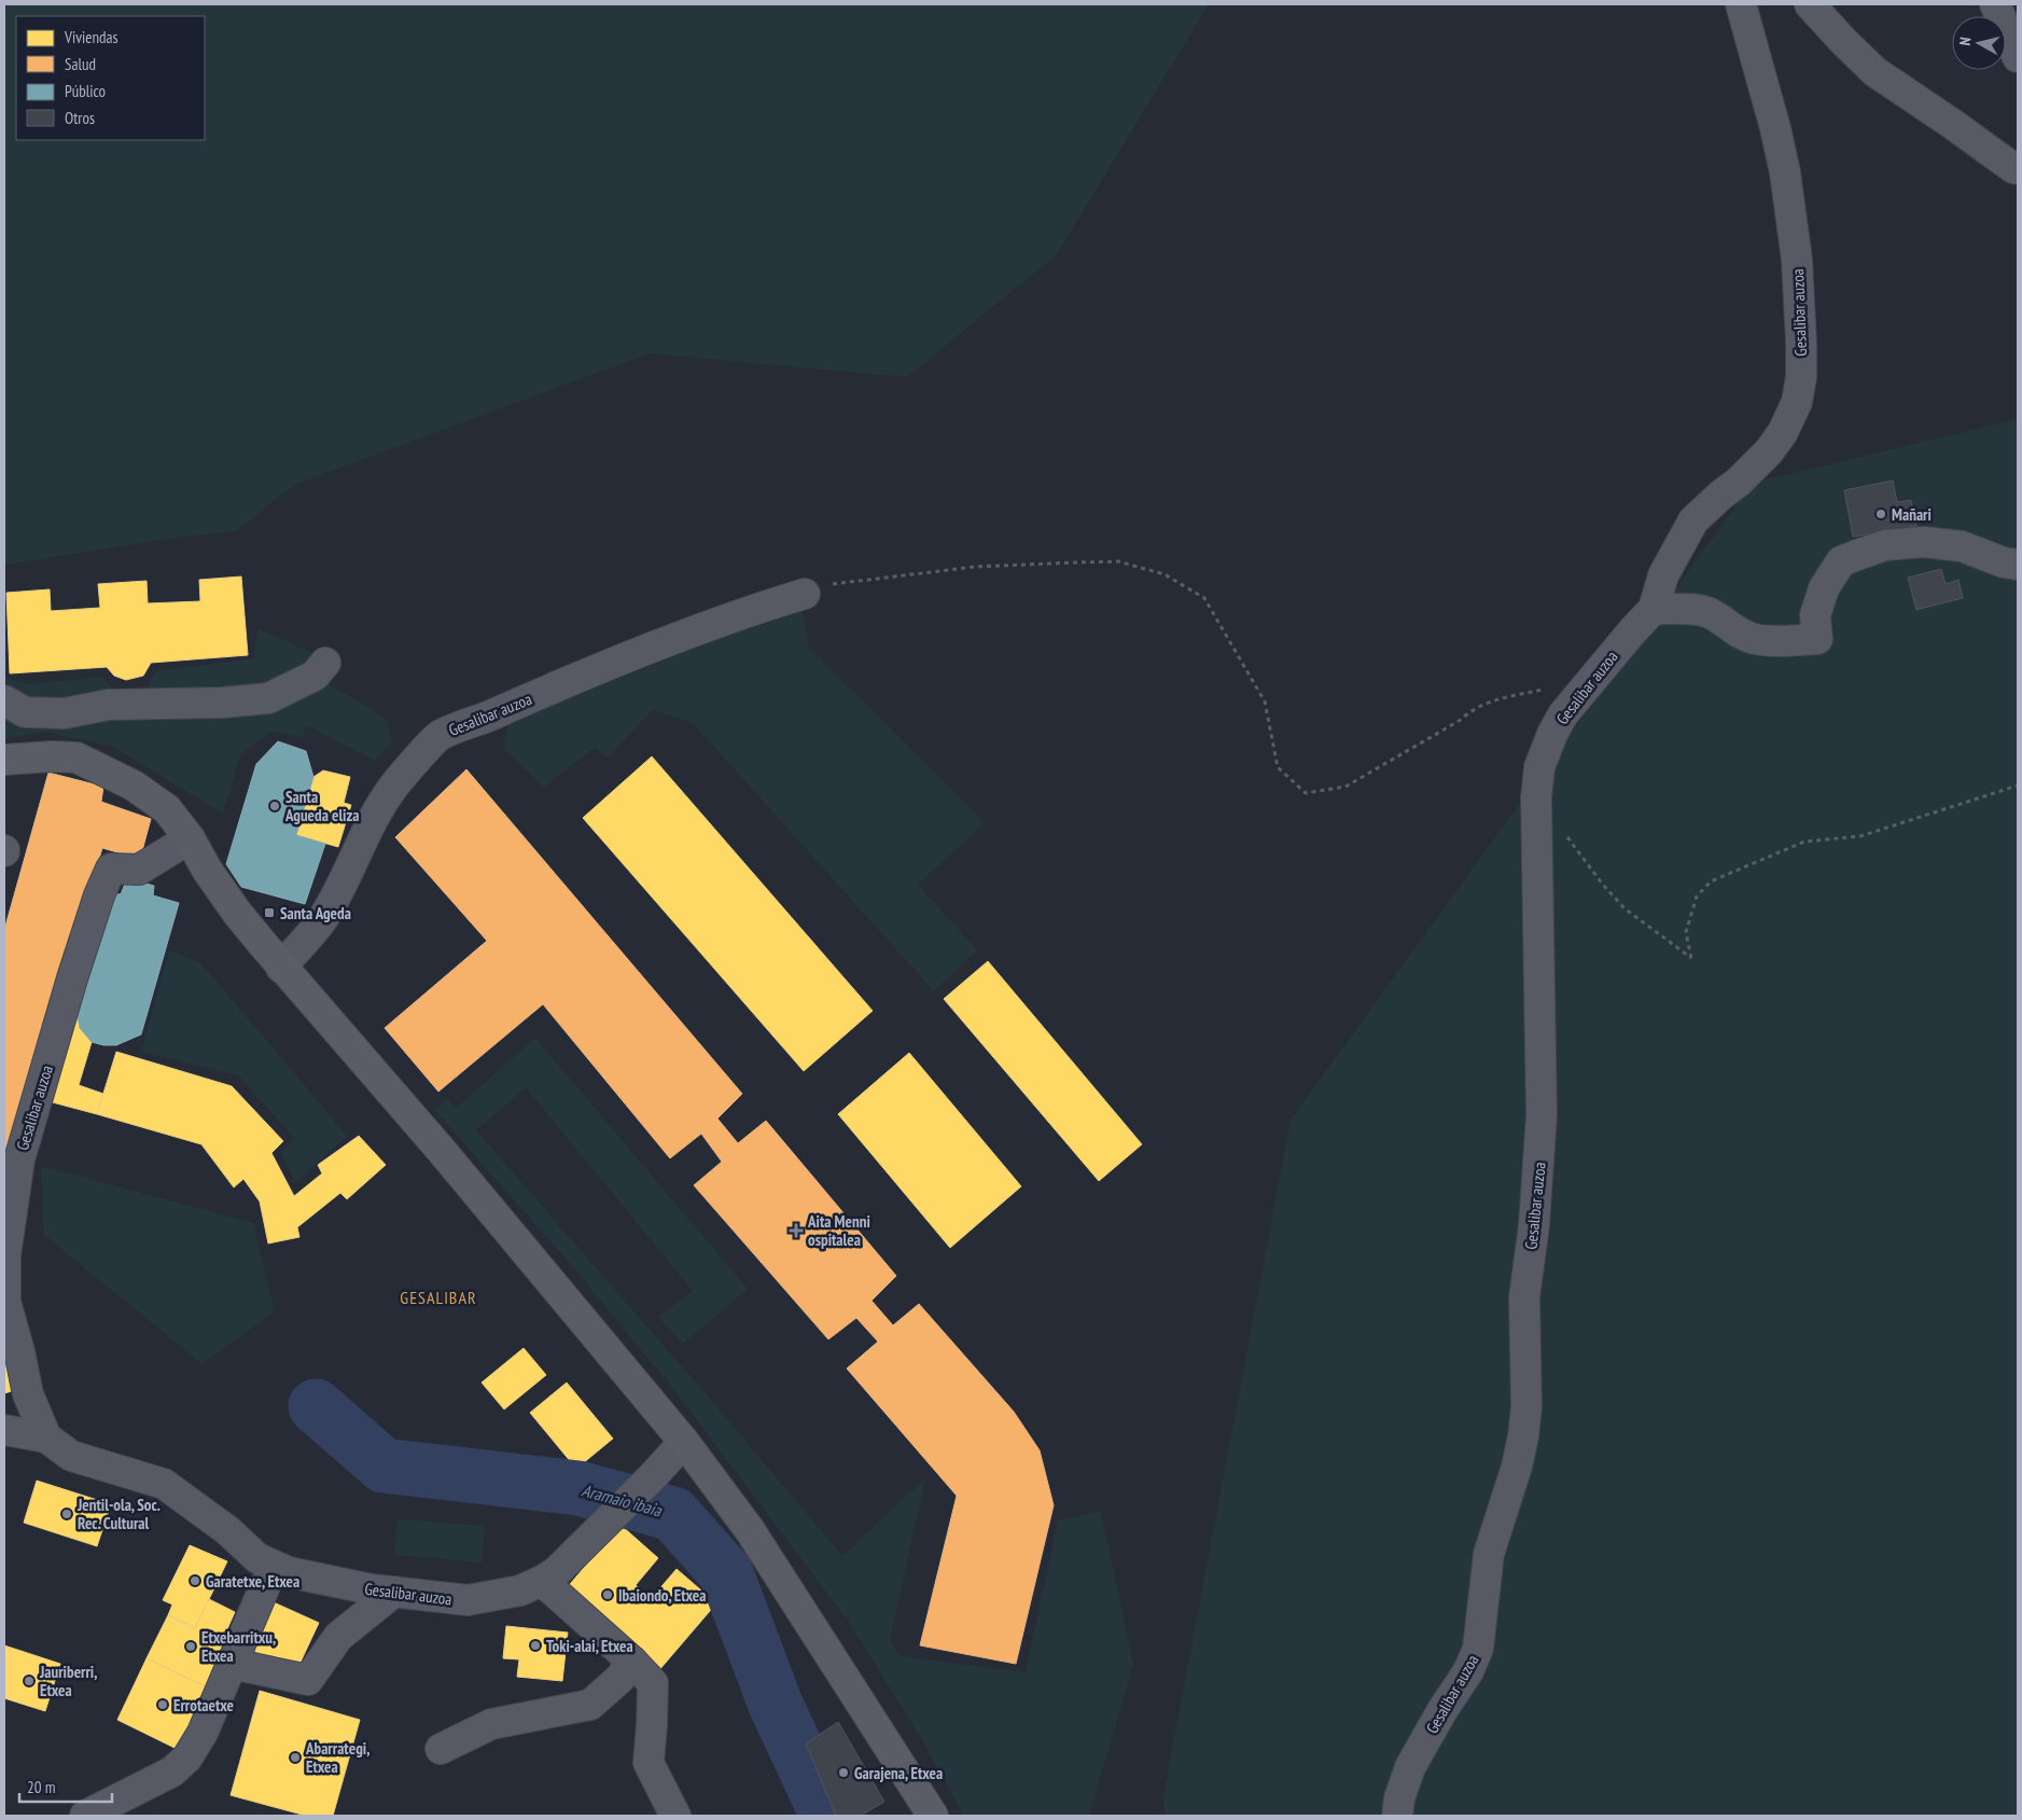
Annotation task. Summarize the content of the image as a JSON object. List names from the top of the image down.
{
  "streets": {
    "street": ["Gesalibar auzoa"]
  },
  "districts": ["GESALIBAR"],
  "water": ["Aramaio ibaia"],
  "places": {
    "other": [
      "Mañari",
      "Santa Agueda eliza",
      "Jentil-ola, Soc. Rec. Cultural",
      "Garatetxe, Etxea",
      "Ibaiondo, Etxea",
      "Toki-alai, Etxea",
      "Etxebarritxu, Etxea",
      "Jauriberri, Etxea",
      "Errotaetxe",
      "Abarrategi, Etxea",
      "Garajena, Etxea"
    ],
    "transit": ["Santa Ageda"],
    "health": ["Aita Menni ospitalea"]
  },
  "legend": [
    "Viviendas",
    "Salud",
    "Público",
    "Otros"
  ],
  "scale_bar": "20 m",
  "north": "left"
}
